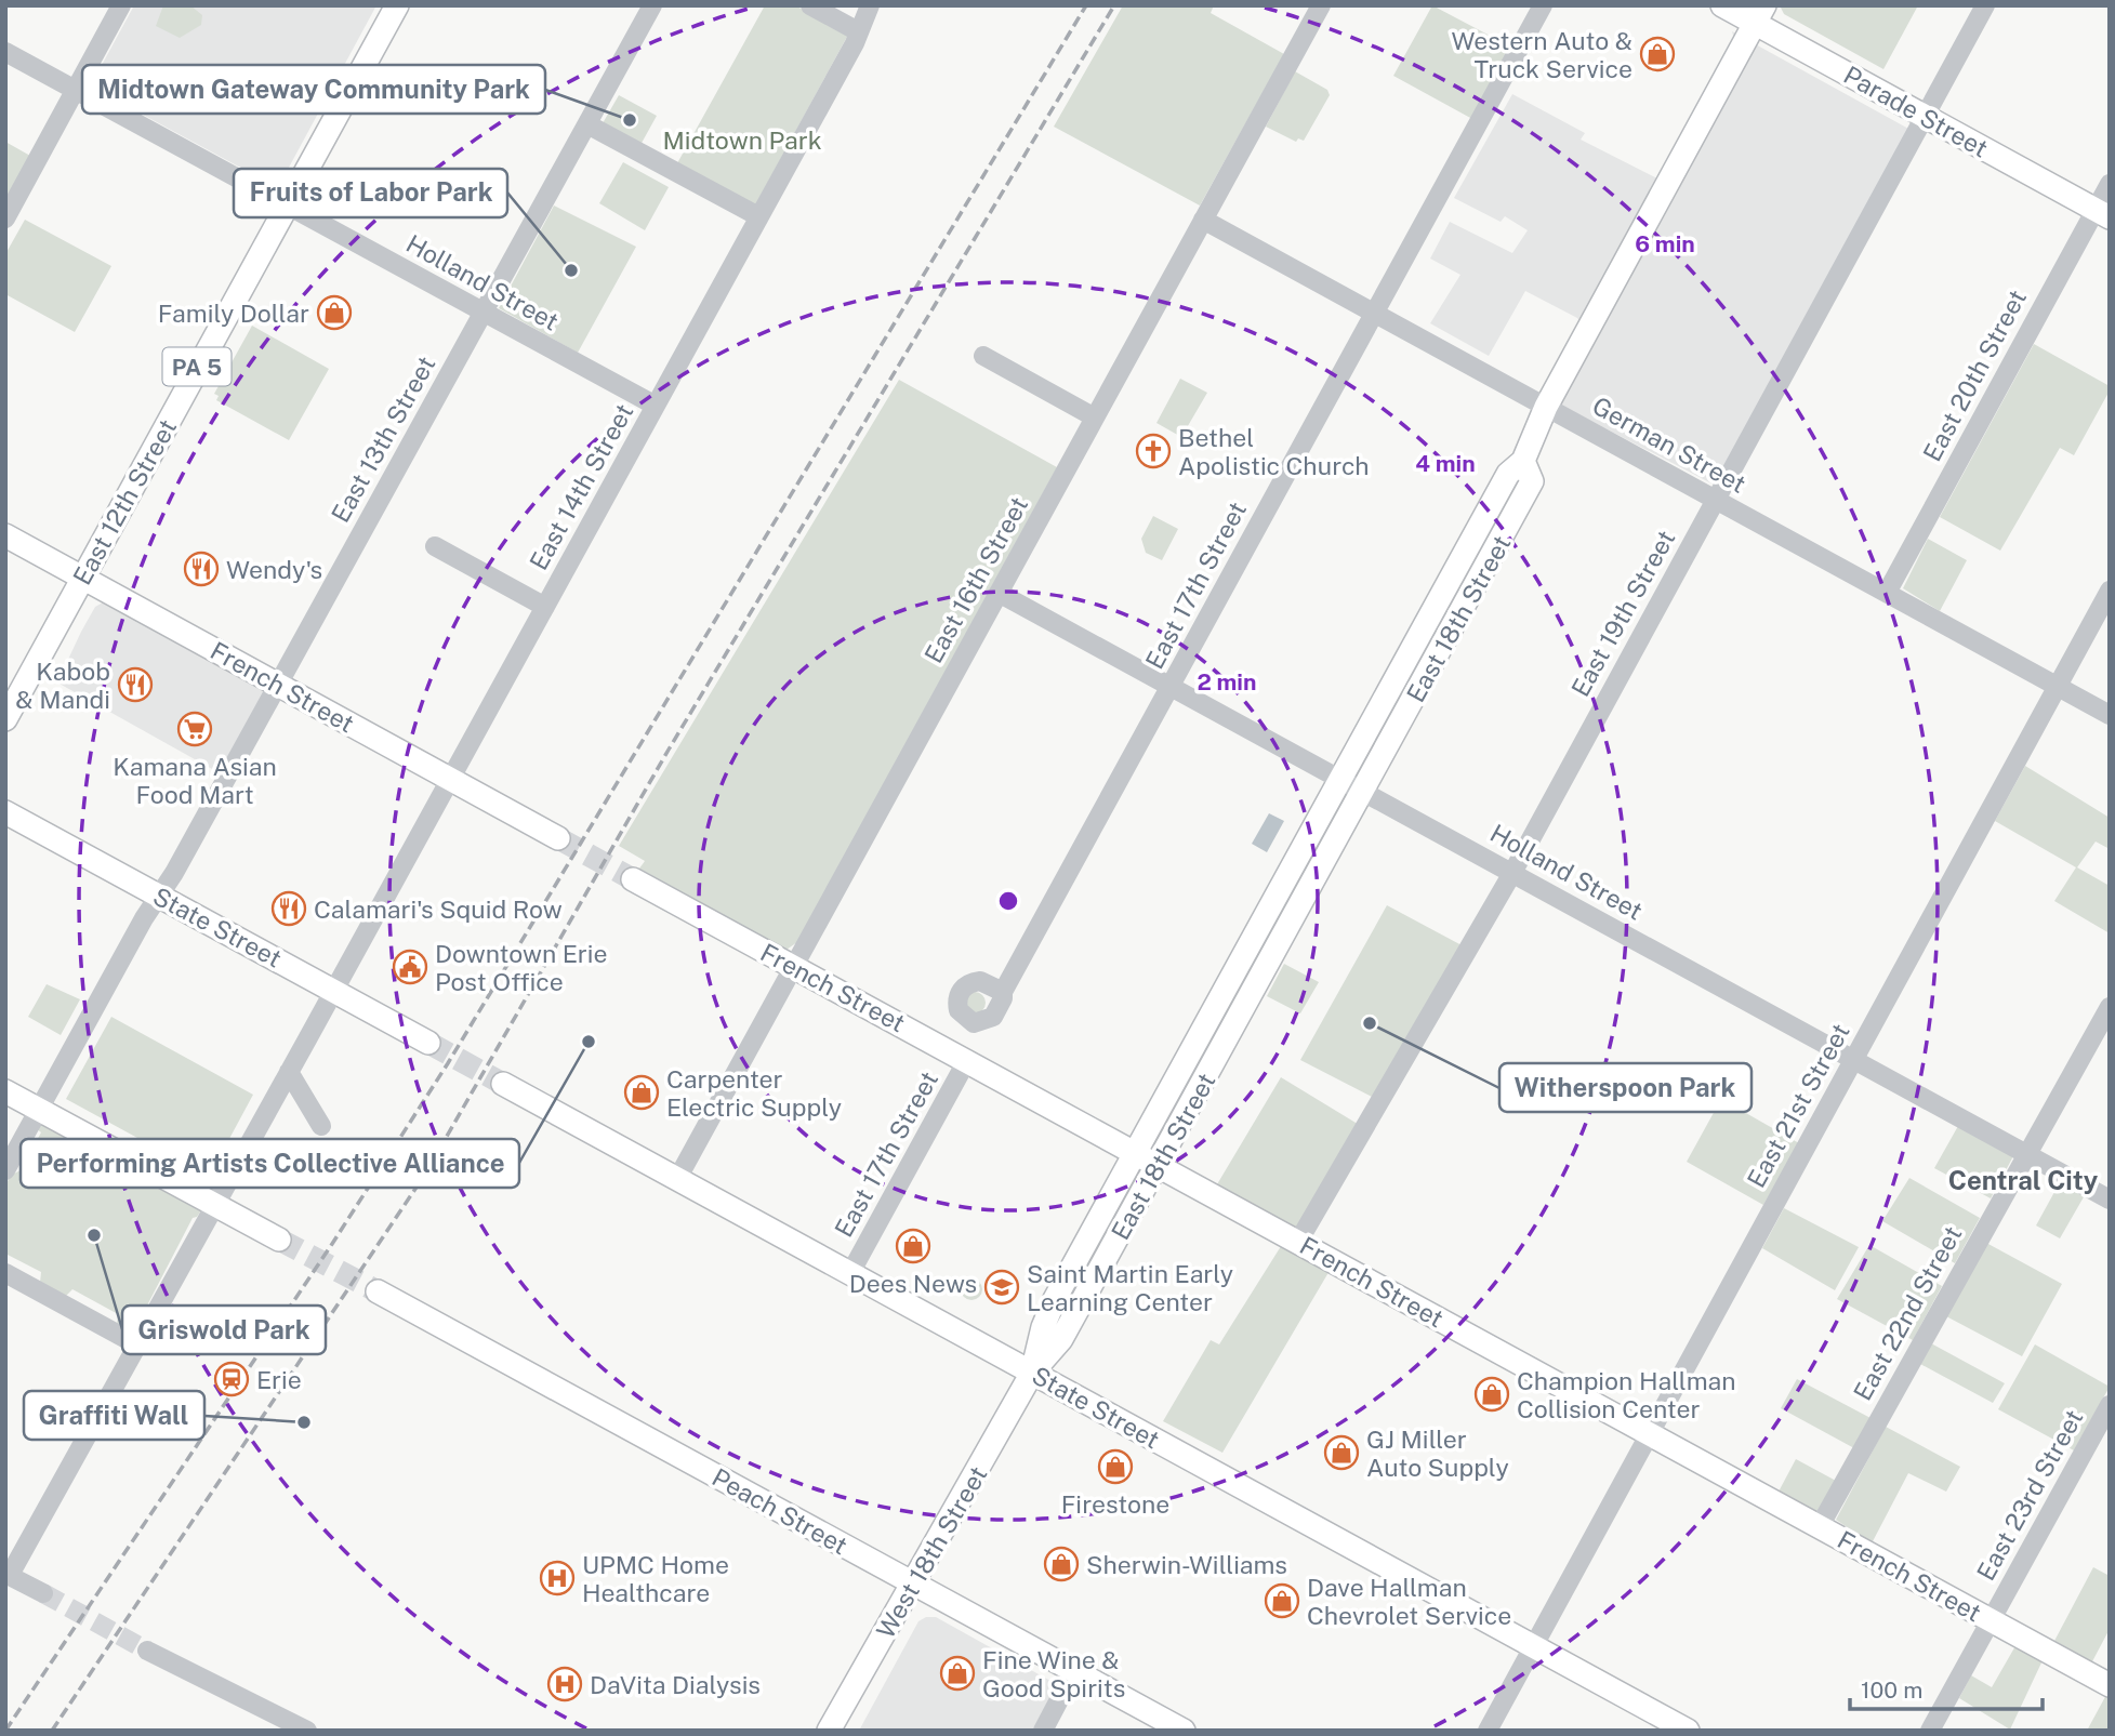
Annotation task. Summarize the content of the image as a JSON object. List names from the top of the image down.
{
  "streets": {
    "main road": [
      "Parade Street",
      "PA 5",
      "East 12th Street",
      "East 18th Street",
      "French Street",
      "State Street",
      "Peach Street",
      "West 18th Street"
    ],
    "street": [
      "Holland Street",
      "East 20th Street",
      "East 13th Street",
      "German Street",
      "East 14th Street",
      "East 16th Street",
      "East 17th Street",
      "East 19th Street",
      "East 21st Street",
      "East 22nd Street",
      "East 23rd Street"
    ]
  },
  "crossings": [
    ["Parade Street", "East 20th Street"],
    ["Parade Street", "East 19th Street"],
    ["Parade Street", "East 18th Street"],
    ["Holland Street", "East 13th Street"],
    ["Holland Street", "East 14th Street"],
    ["Holland Street", "East 12th Street"],
    ["Holland Street", "East 16th Street"],
    ["Holland Street", "East 17th Street"],
    ["Holland Street", "East 19th Street"],
    ["Holland Street", "East 18th Street"],
    ["Holland Street", "East 21st Street"],
    ["Holland Street", "East 22nd Street"],
    ["East 20th Street", "German Street"],
    ["East 13th Street", "French Street"],
    ["East 13th Street", "State Street"],
    ["German Street", "East 16th Street"],
    ["German Street", "East 17th Street"],
    ["German Street", "East 19th Street"],
    ["German Street", "East 18th Street"],
    ["German Street", "East 21st Street"],
    ["East 14th Street", "French Street"],
    ["East 14th Street", "State Street"],
    ["East 12th Street", "French Street"],
    ["East 16th Street", "French Street"],
    ["East 16th Street", "State Street"],
    ["East 17th Street", "French Street"],
    ["East 17th Street", "State Street"],
    ["East 19th Street", "French Street"],
    ["East 18th Street", "French Street"],
    ["East 18th Street", "State Street"],
    ["East 18th Street", "West 18th Street"],
    ["French Street", "East 21st Street"],
    ["French Street", "East 22nd Street"],
    ["French Street", "East 23rd Street"],
    ["State Street", "East 21st Street"],
    ["State Street", "West 18th Street"],
    ["Peach Street", "West 18th Street"]
  ],
  "districts": ["Central City"],
  "parks": ["Midtown Park"],
  "places": {
    "shop": [
      "Western Auto & Truck Service",
      "Family Dollar",
      "Carpenter Electric Supply",
      "Dees News",
      "Champion Hallman Collision Center",
      "GJ Miller Auto Supply",
      "Firestone",
      "Sherwin-Williams",
      "Dave Hallman Chevrolet Service",
      "Fine Wine & Good Spirits"
    ],
    "other": [
      "Midtown Gateway Community Park",
      "Fruits of Labor Park",
      "Witherspoon Park",
      "Performing Artists Collective Alliance",
      "Griswold Park",
      "Graffiti Wall"
    ],
    "church": ["Bethel Apolistic Church"],
    "restaurant": ["Wendy's", "Kabob & Mandi", "Calamari's Squid Row"],
    "supermarket": ["Kamana Asian Food Mart"],
    "public building": ["Downtown Erie Post Office"],
    "school or university": ["Saint Martin Early Learning Center"],
    "station": ["Erie"],
    "hospital": ["UPMC Home Healthcare", "DaVita Dialysis"]
  },
  "scale_bar": "100 m",
  "rings": ["6 min", "4 min", "2 min"]
}
